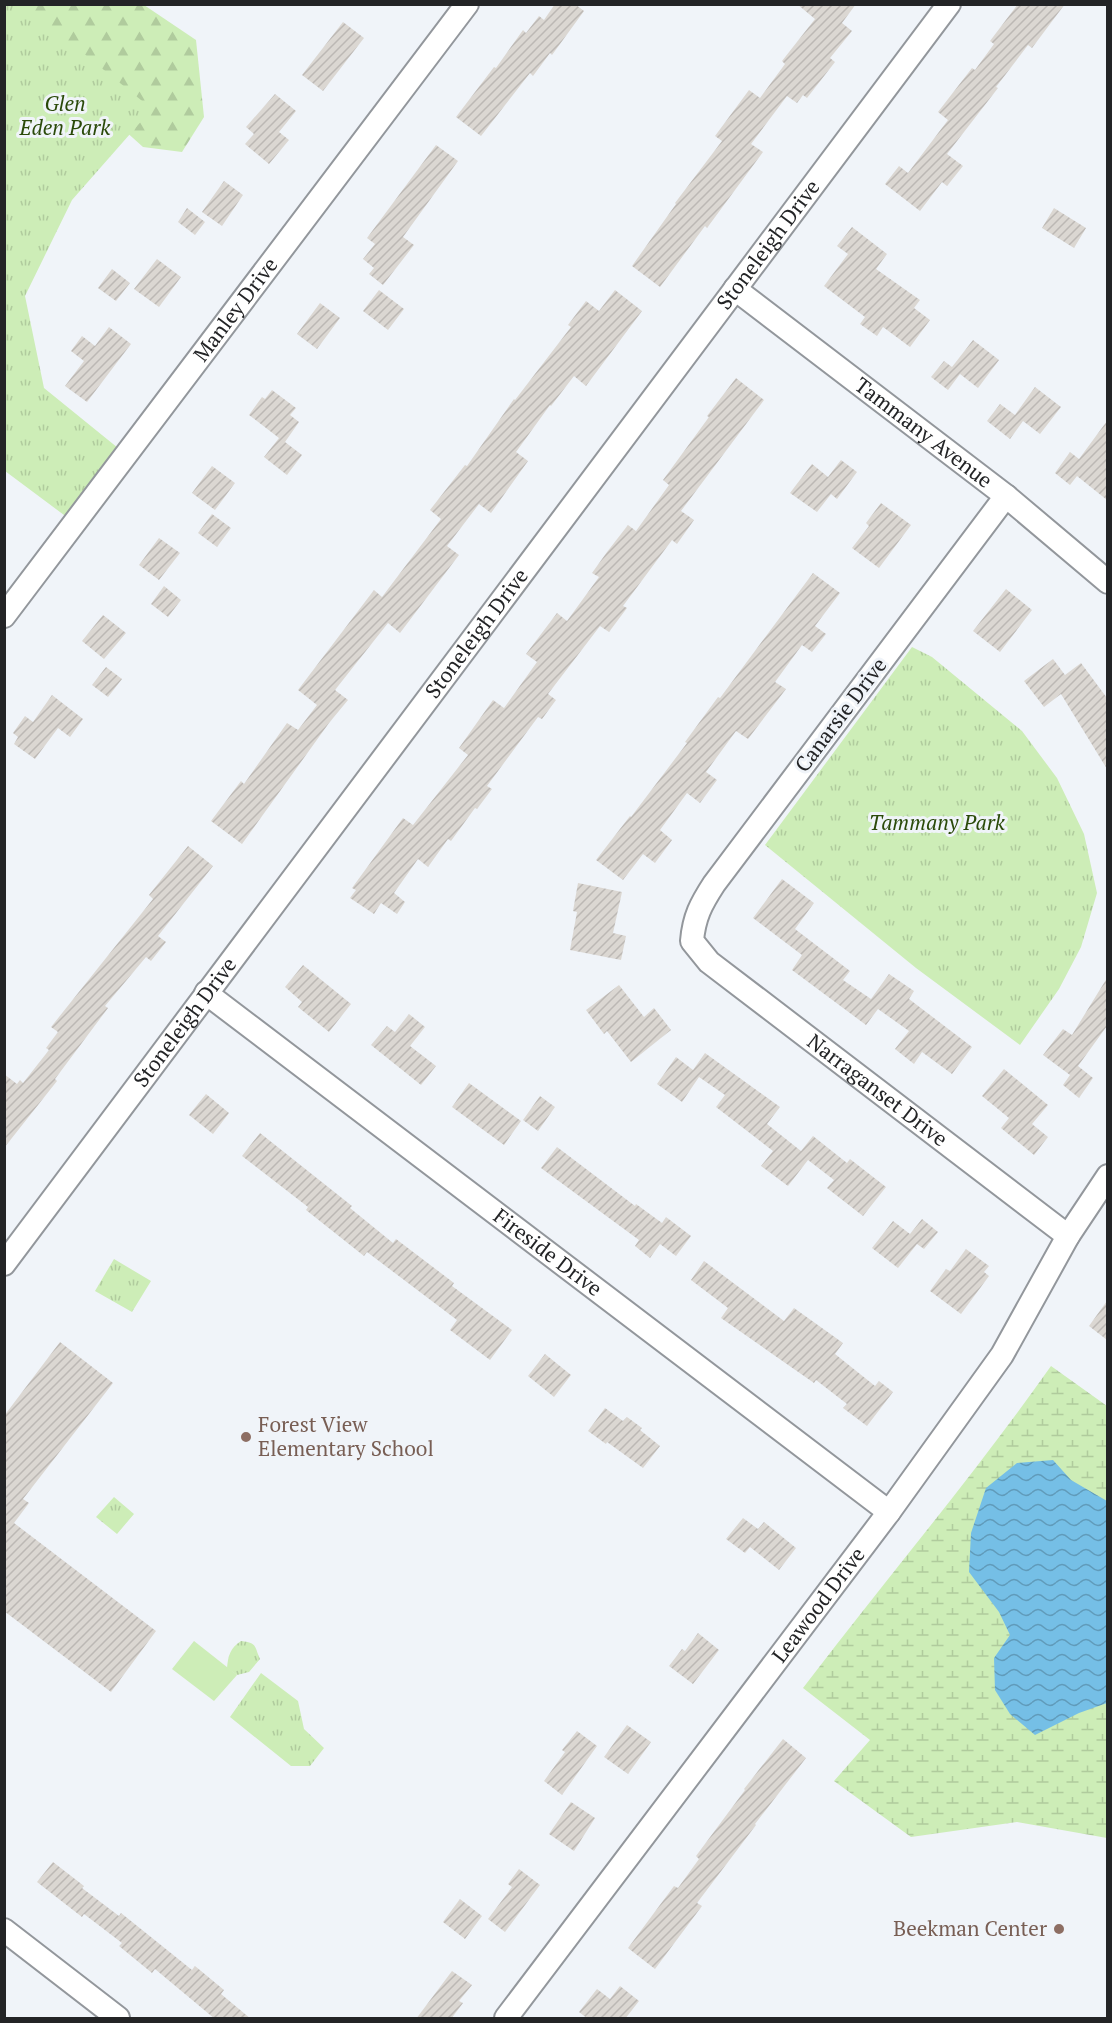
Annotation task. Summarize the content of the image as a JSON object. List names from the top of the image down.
{
  "streets": {
    "street": [
      "Stoneleigh Drive",
      "Manley Drive",
      "Tammany Avenue",
      "Canarsie Drive",
      "Narraganset Drive",
      "Fireside Drive",
      "Leawood Drive"
    ]
  },
  "crossings": [
    ["Stoneleigh Drive", "Tammany Avenue"],
    ["Stoneleigh Drive", "Fireside Drive"],
    ["Tammany Avenue", "Canarsie Drive"],
    ["Canarsie Drive", "Narraganset Drive"],
    ["Narraganset Drive", "Leawood Drive"],
    ["Fireside Drive", "Leawood Drive"]
  ],
  "parks": ["Glen Eden Park", "Tammany Park"],
  "places": ["Forest View Elementary School", "Beekman Center"]
}
